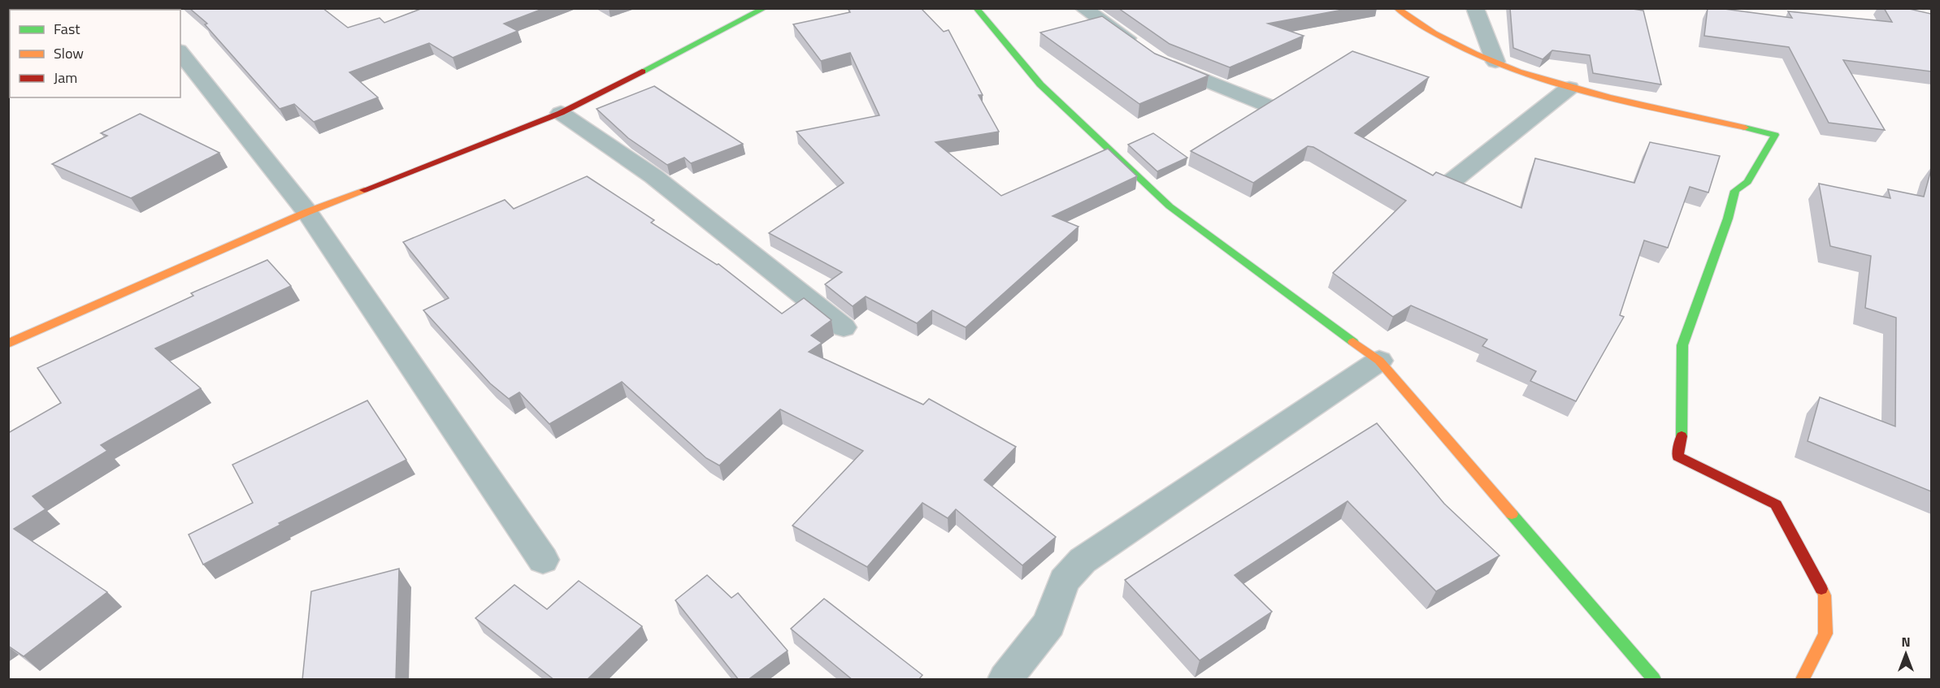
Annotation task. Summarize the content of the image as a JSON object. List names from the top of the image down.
{
  "legend": ["Fast", "Slow", "Jam"],
  "north": "top"
}
